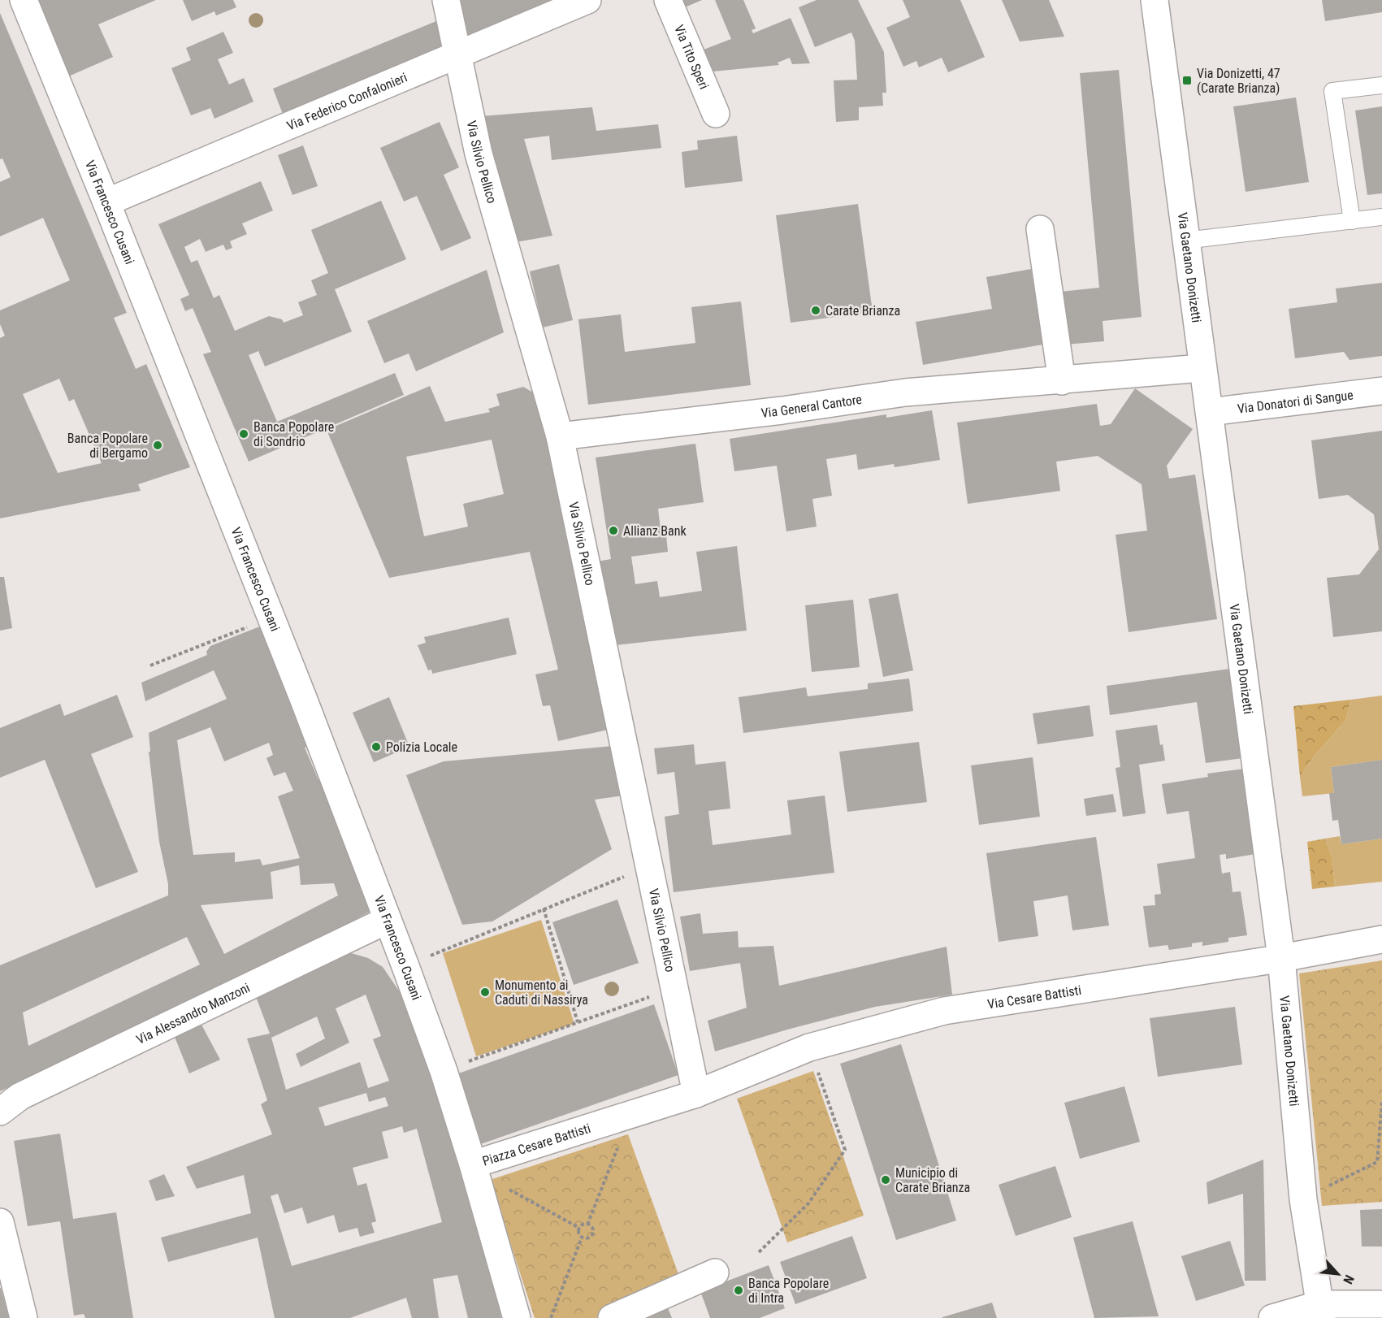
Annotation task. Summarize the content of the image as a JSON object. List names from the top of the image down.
{
  "streets": {
    "street": [
      "Via Tito Speri",
      "Via Federico Confalonieri",
      "Via Silvio Pellico",
      "Via Francesco Cusani",
      "Via Gaetano Donizetti",
      "Via Donatori di Sangue",
      "Via General Cantore",
      "Via Cesare Battisti",
      "Via Alessandro Manzoni",
      "Piazza Cesare Battisti"
    ]
  },
  "crossings": [
    ["Via Federico Confalonieri", "Via Silvio Pellico"],
    ["Via Federico Confalonieri", "Via Francesco Cusani"],
    ["Via Silvio Pellico", "Via General Cantore"],
    ["Via Silvio Pellico", "Via Cesare Battisti"],
    ["Via Silvio Pellico", "Piazza Cesare Battisti"],
    ["Via Francesco Cusani", "Via Alessandro Manzoni"],
    ["Via Francesco Cusani", "Piazza Cesare Battisti"],
    ["Via Gaetano Donizetti", "Via Donatori di Sangue"],
    ["Via Gaetano Donizetti", "Via General Cantore"],
    ["Via Gaetano Donizetti", "Via Cesare Battisti"],
    ["Via Cesare Battisti", "Piazza Cesare Battisti"]
  ],
  "places": {
    "transit": ["Via Donizetti, 47 (Carate Brianza)"],
    "other": [
      "Carate Brianza",
      "Banca Popolare di Sondrio",
      "Banca Popolare di Bergamo",
      "Allianz Bank",
      "Polizia Locale",
      "Monumento ai Caduti di Nassirya",
      "Municipio di Carate Brianza",
      "Banca Popolare di Intra"
    ]
  },
  "north": "bottom right"
}
